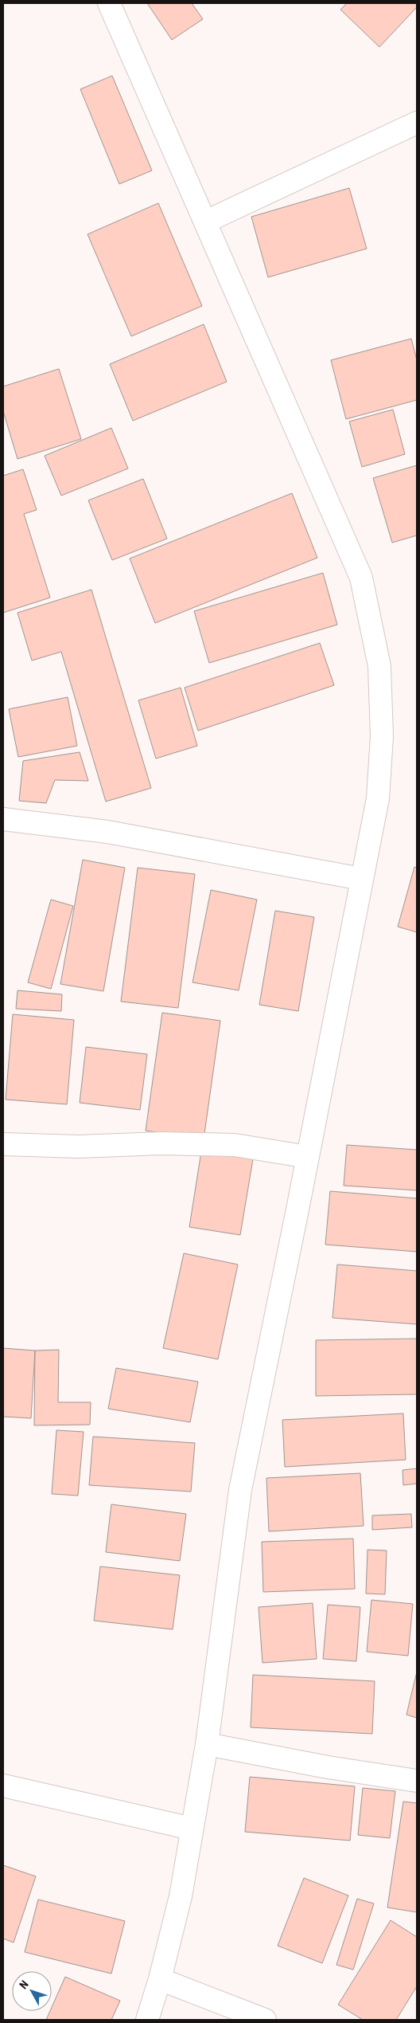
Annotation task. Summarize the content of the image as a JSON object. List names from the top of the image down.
{
  "north": "top left"
}
